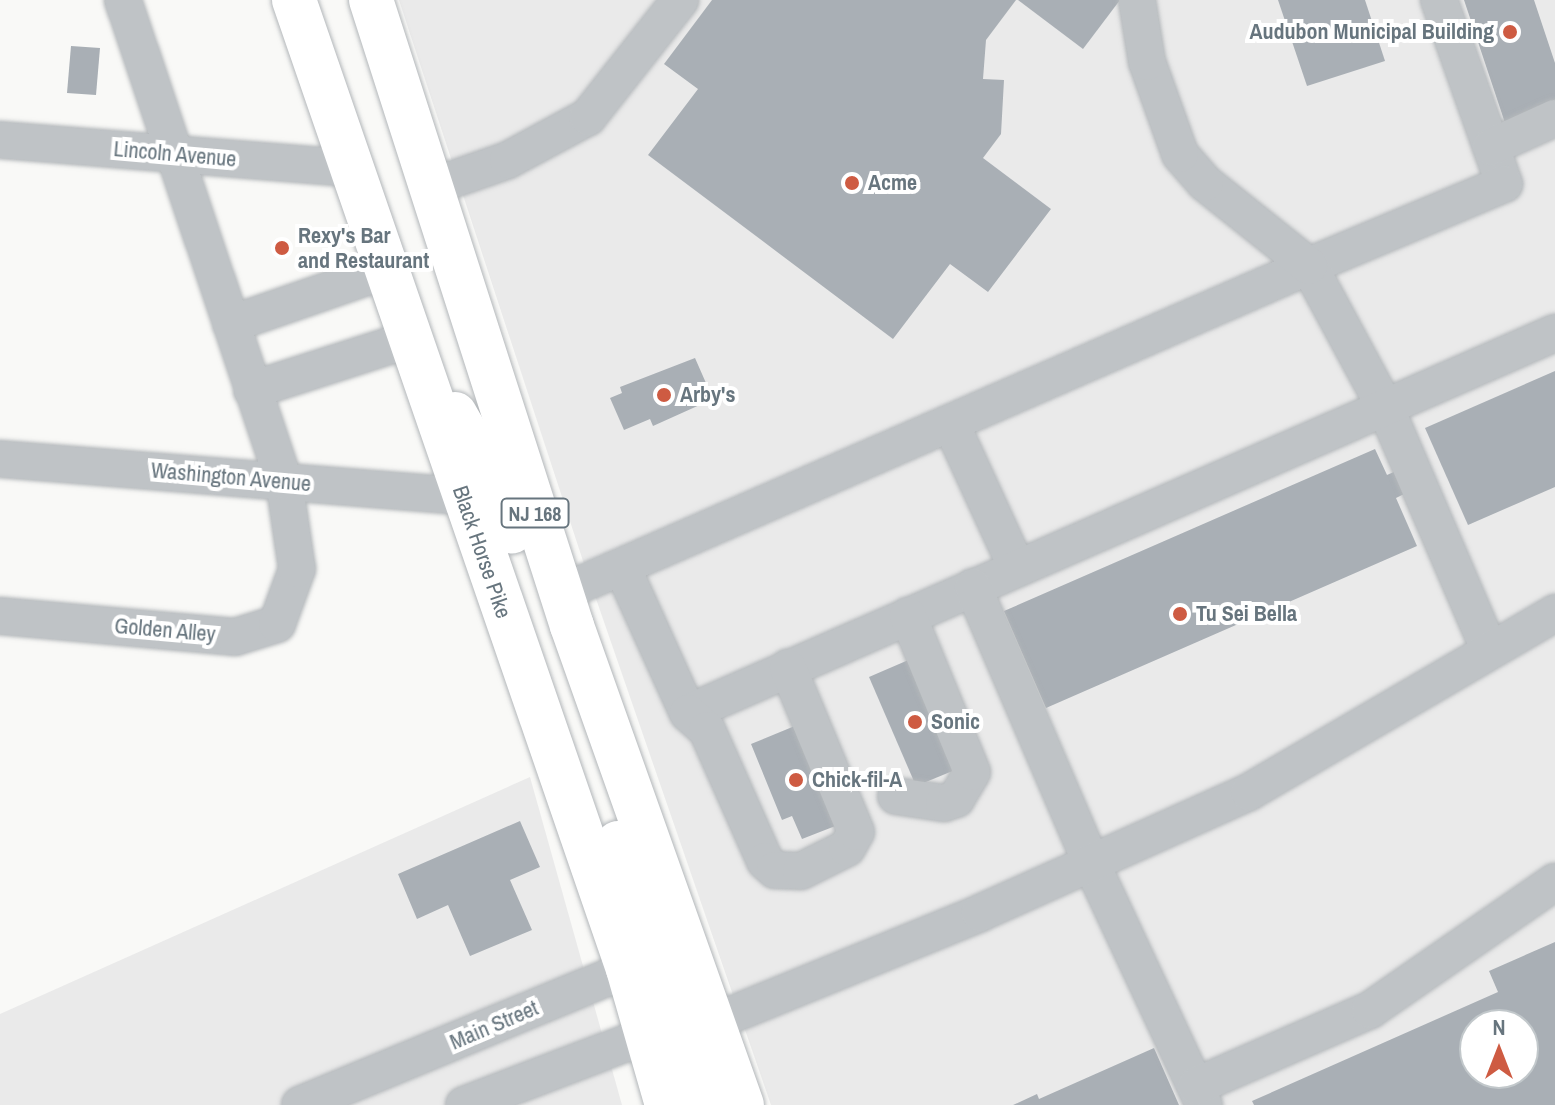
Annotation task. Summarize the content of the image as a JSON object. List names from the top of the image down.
{
  "streets": {
    "main road": ["NJ 168", "Black Horse Pike"],
    "street": [
      "Lincoln Avenue",
      "Washington Avenue",
      "Golden Alley",
      "Main Street"
    ]
  },
  "crossings": [
    ["Lincoln Avenue", "Black Horse Pike"],
    ["Washington Avenue", "Black Horse Pike"],
    ["Washington Avenue", "Golden Alley"],
    ["Black Horse Pike", "Main Street"]
  ],
  "places": [
    "Audubon Municipal Building",
    "Acme",
    "Rexy's Bar and Restaurant",
    "Arby's",
    "Tu Sei Bella",
    "Sonic",
    "Chick-fil-A"
  ],
  "north": "top"
}
